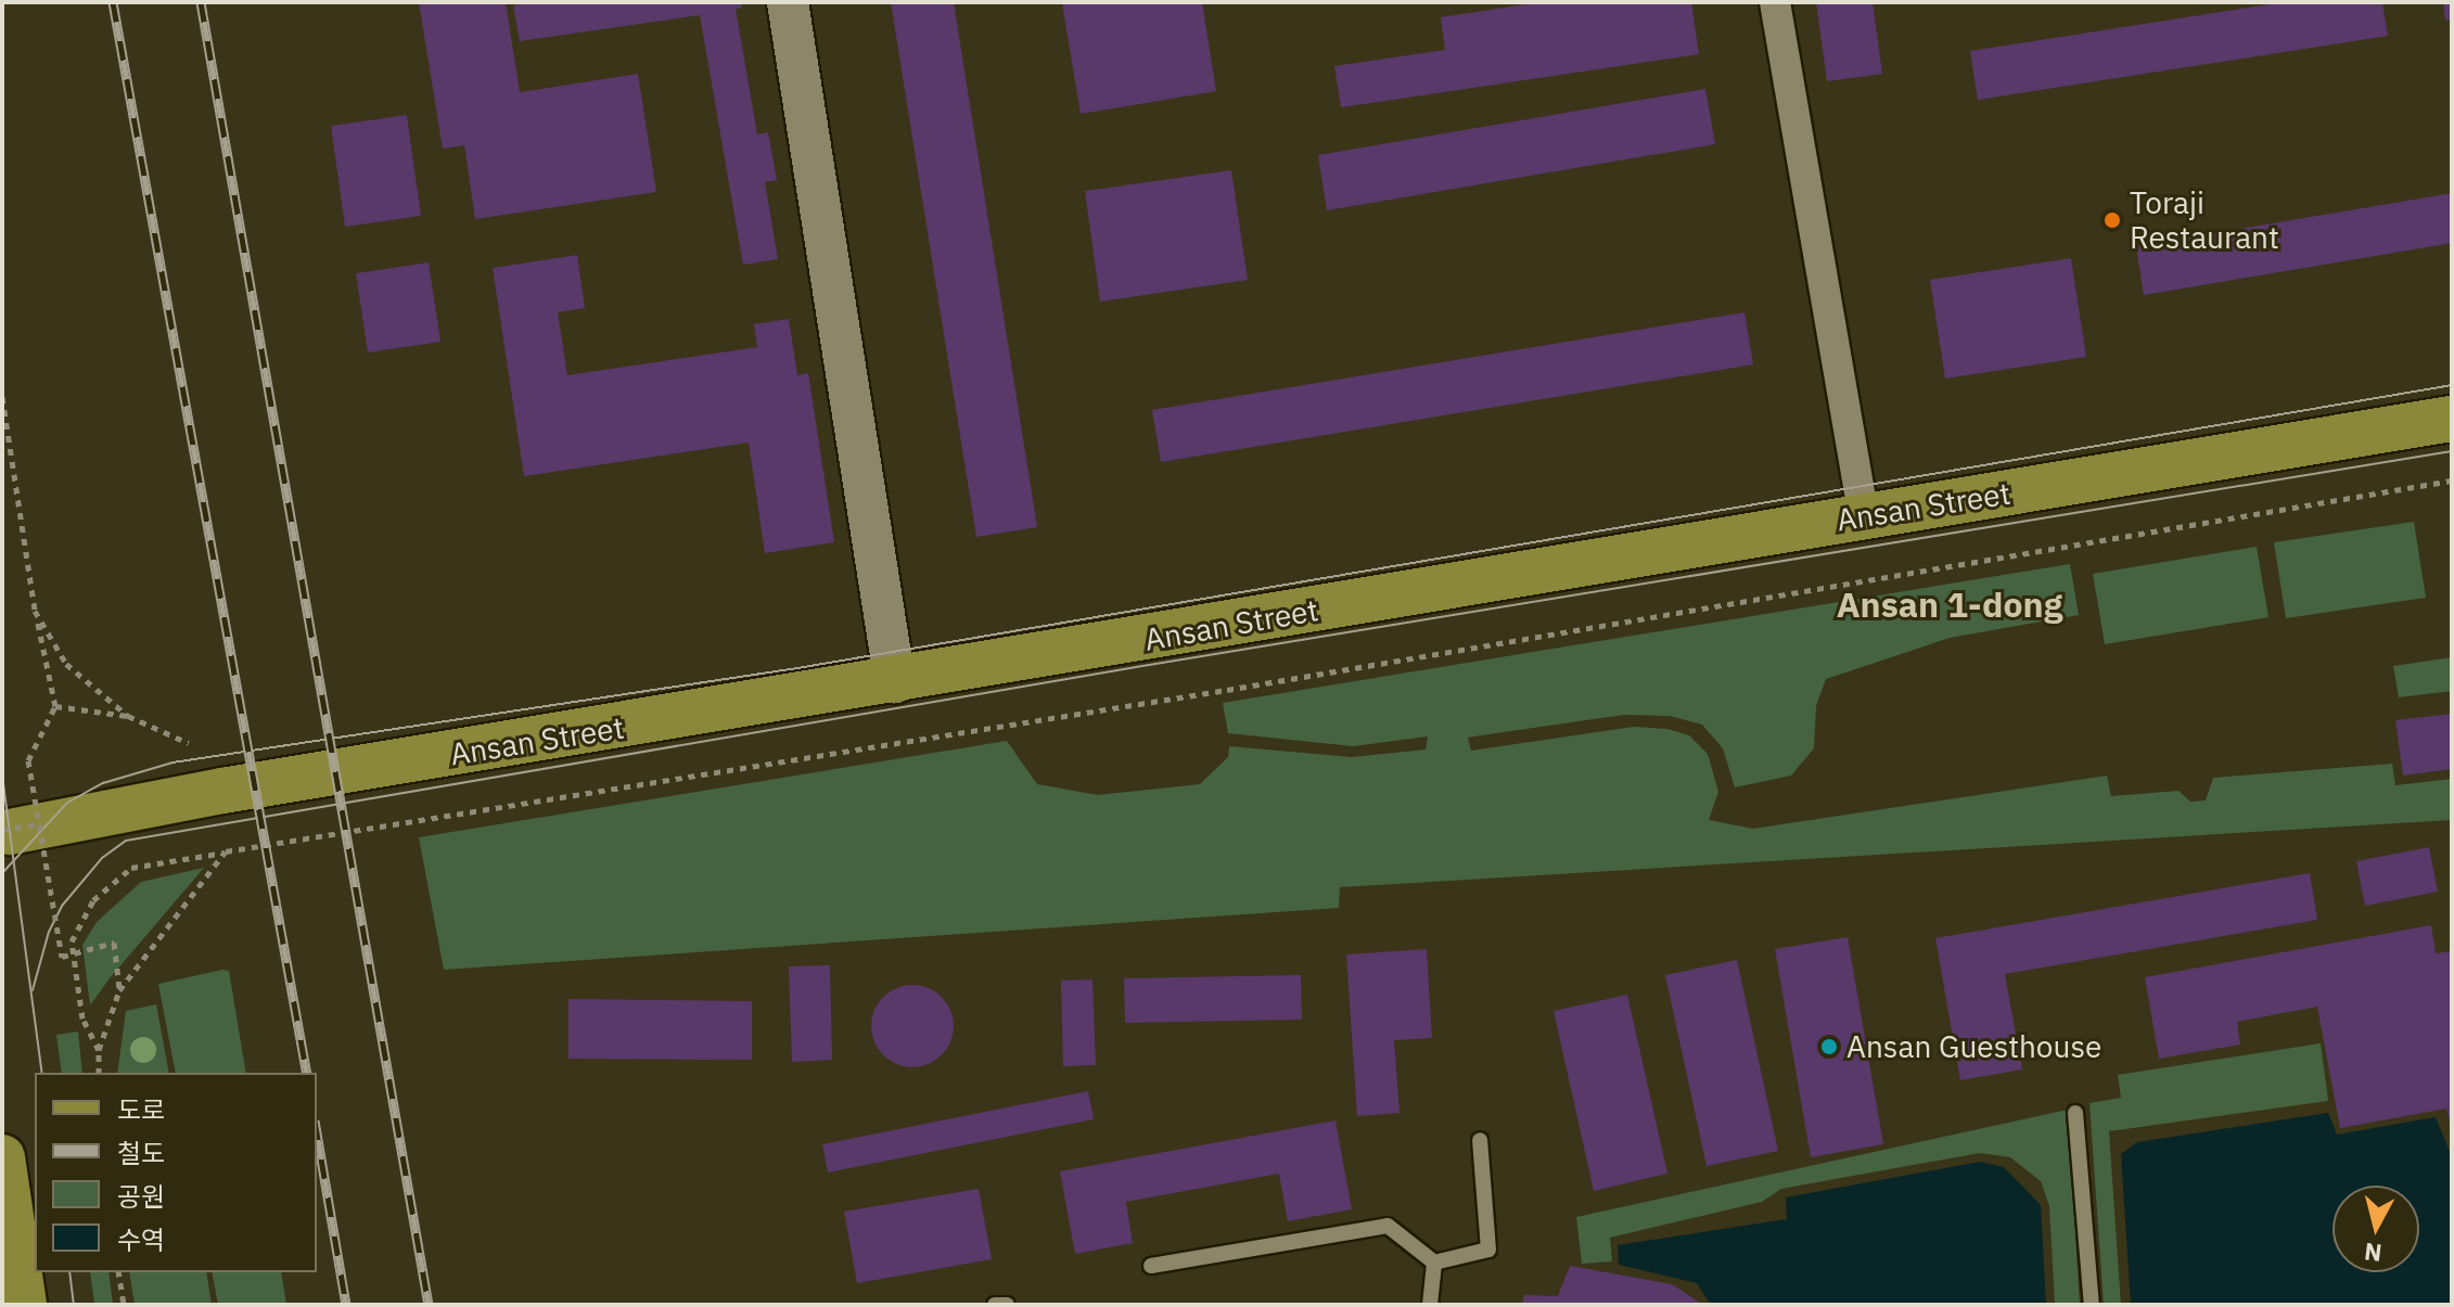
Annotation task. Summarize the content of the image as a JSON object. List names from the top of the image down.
{
  "streets": {
    "main road": ["Ansan Street"]
  },
  "districts": ["Ansan 1-dong"],
  "places": ["Toraji Restaurant", "Ansan Guesthouse"],
  "legend": [
    "도로",
    "철도",
    "공원",
    "수역"
  ],
  "north": "bottom"
}
